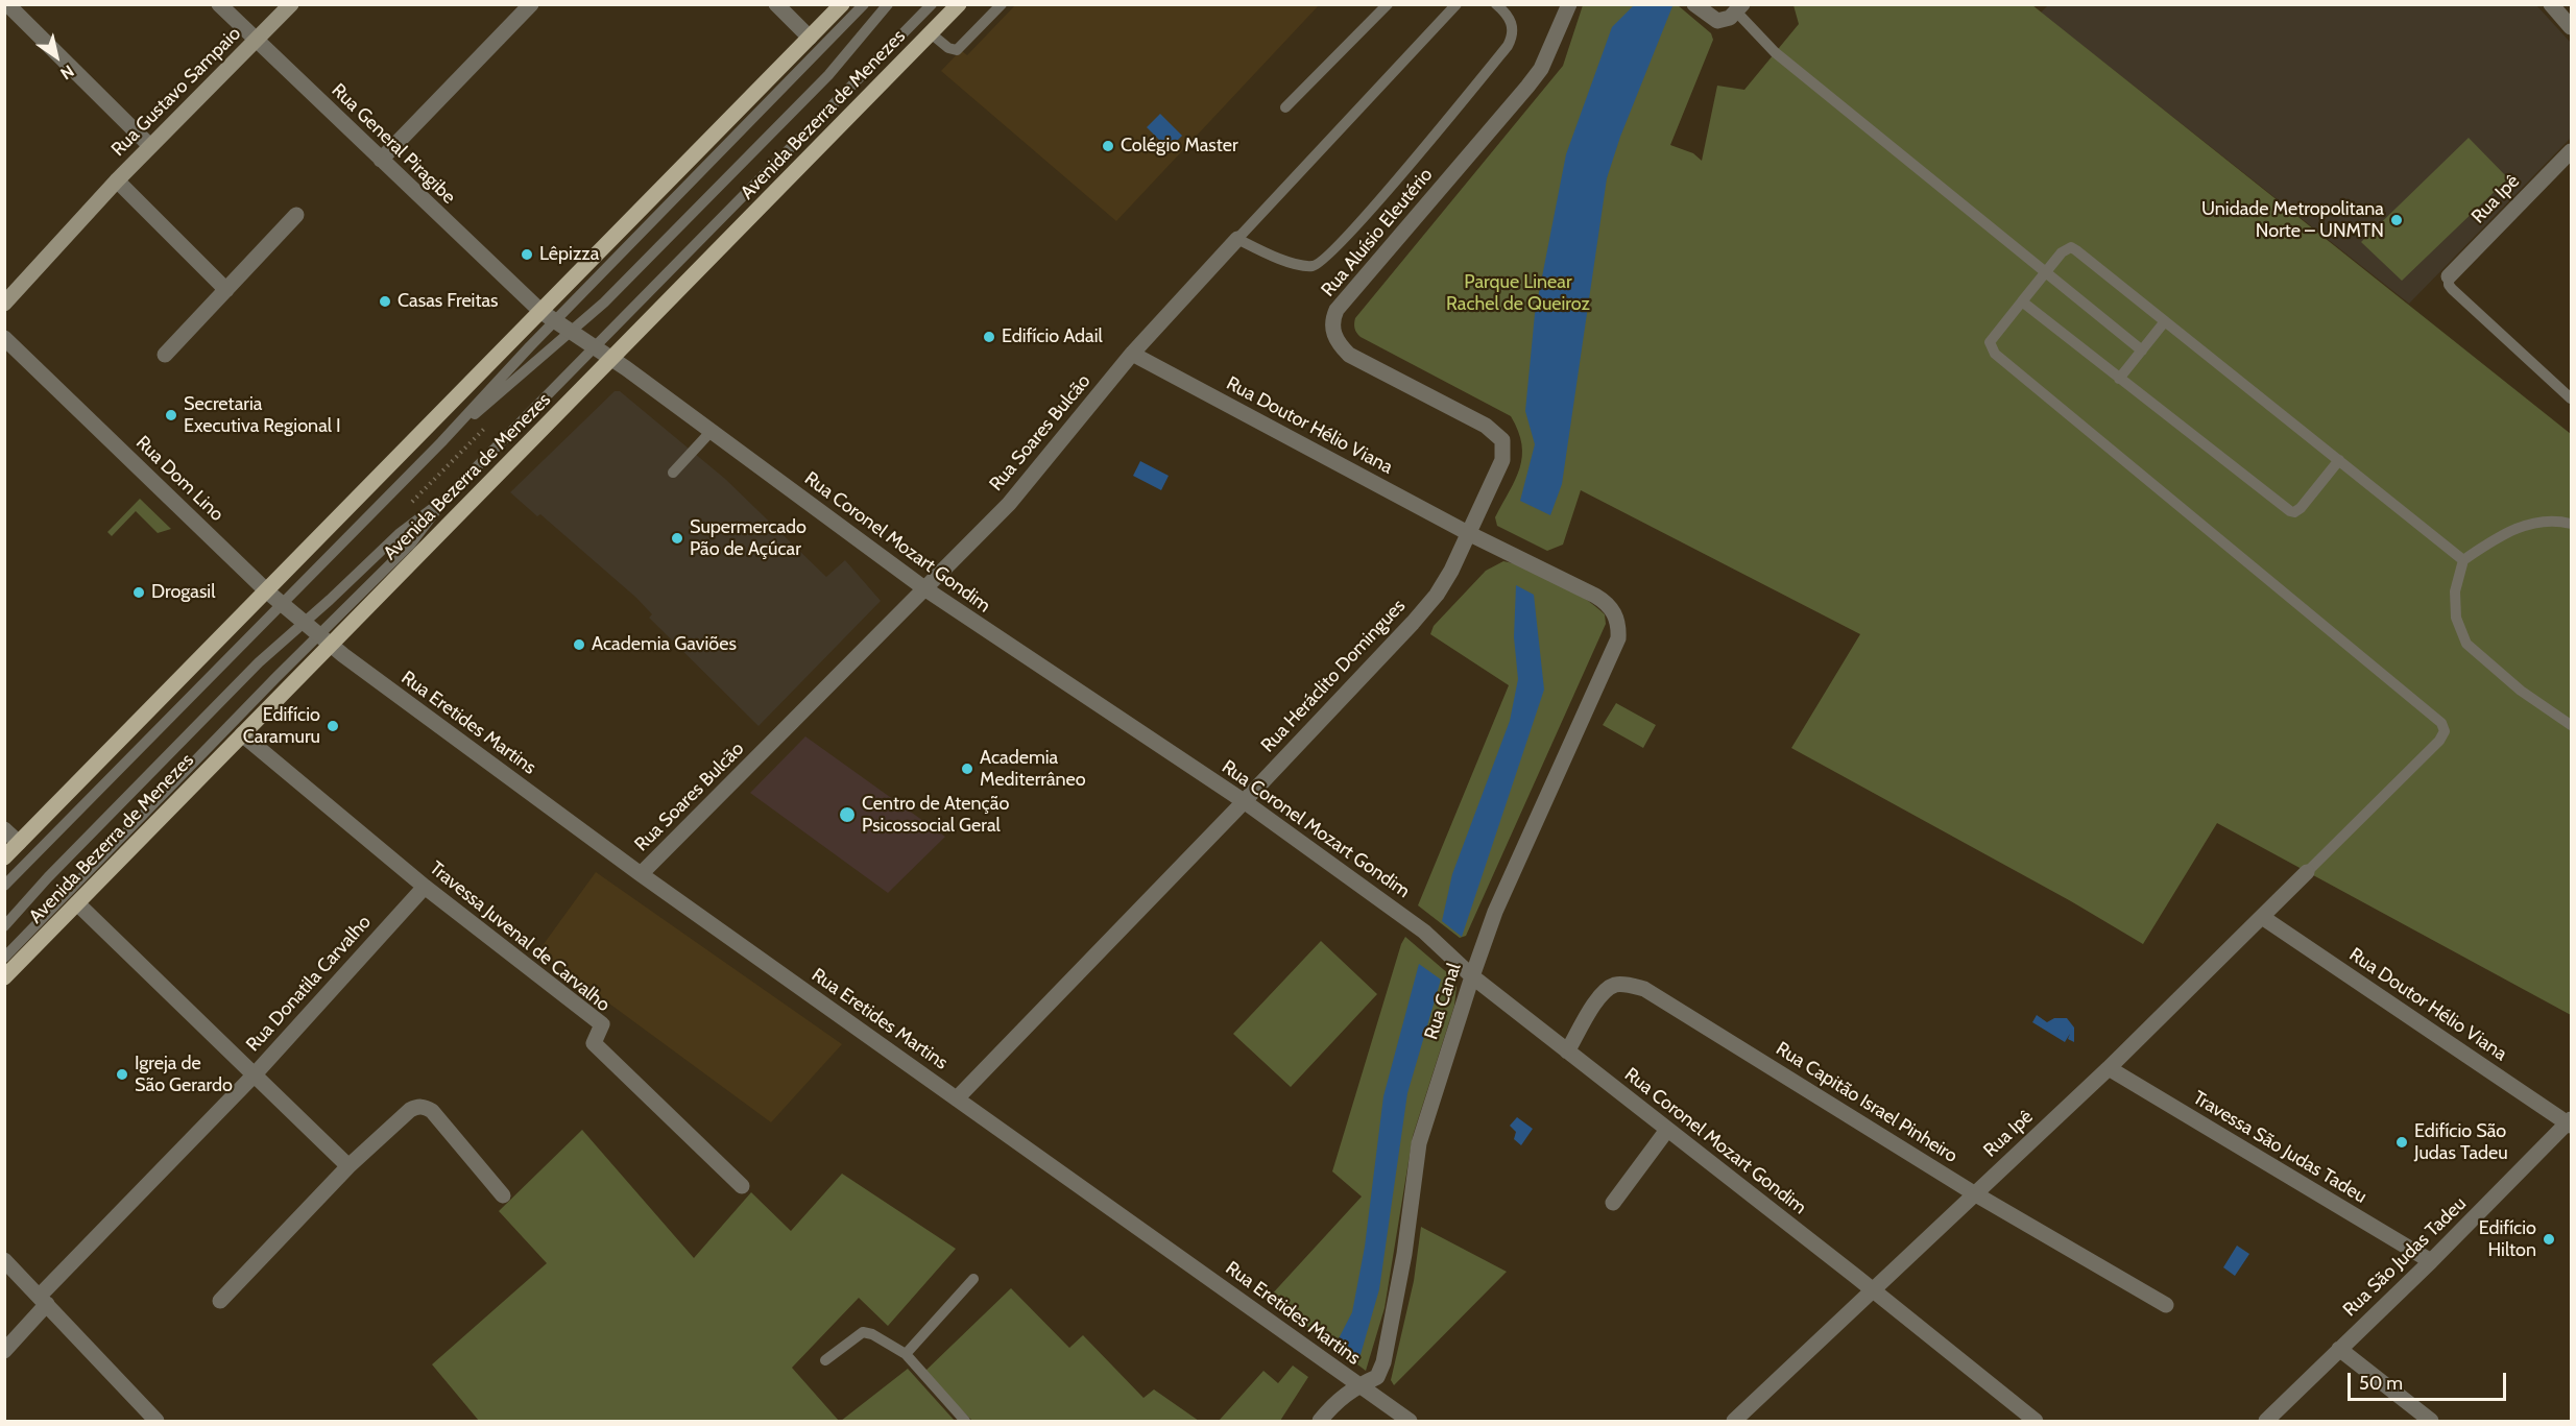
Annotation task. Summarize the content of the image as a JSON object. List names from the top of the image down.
{
  "streets": {
    "main road": ["Avenida Bezerra de Menezes"],
    "street": [
      "Rua Gustavo Sampaio",
      "Rua General Piragibe",
      "Rua Ipê",
      "Rua Aluísio Eleutério",
      "Rua Doutor Hélio Viana",
      "Rua Soares Bulcão",
      "Rua Dom Lino",
      "Rua Coronel Mozart Gondim",
      "Rua Heráclito Domingues",
      "Rua Eretides Martins",
      "Travessa Juvenal de Carvalho",
      "Rua Donatila Carvalho",
      "Rua Canal",
      "Rua Capitão Israel Pinheiro",
      "Travessa São Judas Tadeu",
      "Rua São Judas Tadeu"
    ]
  },
  "crossings": [
    ["Rua Gustavo Sampaio", "Rua General Piragibe"],
    ["Avenida Bezerra de Menezes", "Rua General Piragibe"],
    ["Avenida Bezerra de Menezes", "Rua Dom Lino"],
    ["Avenida Bezerra de Menezes", "Rua Coronel Mozart Gondim"],
    ["Avenida Bezerra de Menezes", "Rua Eretides Martins"],
    ["Avenida Bezerra de Menezes", "Travessa Juvenal de Carvalho"],
    ["Rua General Piragibe", "Rua Coronel Mozart Gondim"],
    ["Rua Ipê", "Rua Doutor Hélio Viana"],
    ["Rua Ipê", "Rua Coronel Mozart Gondim"],
    ["Rua Ipê", "Rua Capitão Israel Pinheiro"],
    ["Rua Ipê", "Travessa São Judas Tadeu"],
    ["Rua Aluísio Eleutério", "Rua Doutor Hélio Viana"],
    ["Rua Aluísio Eleutério", "Rua Heráclito Domingues"],
    ["Rua Aluísio Eleutério", "Rua Canal"],
    ["Rua Doutor Hélio Viana", "Rua Soares Bulcão"],
    ["Rua Doutor Hélio Viana", "Rua Heráclito Domingues"],
    ["Rua Doutor Hélio Viana", "Rua Canal"],
    ["Rua Doutor Hélio Viana", "Rua São Judas Tadeu"],
    ["Rua Soares Bulcão", "Rua Coronel Mozart Gondim"],
    ["Rua Soares Bulcão", "Rua Eretides Martins"],
    ["Rua Dom Lino", "Rua Eretides Martins"],
    ["Rua Coronel Mozart Gondim", "Rua Heráclito Domingues"],
    ["Rua Coronel Mozart Gondim", "Rua Canal"],
    ["Rua Coronel Mozart Gondim", "Rua Capitão Israel Pinheiro"],
    ["Rua Heráclito Domingues", "Rua Eretides Martins"],
    ["Rua Heráclito Domingues", "Rua Canal"],
    ["Rua Eretides Martins", "Rua Canal"],
    ["Travessa Juvenal de Carvalho", "Rua Donatila Carvalho"],
    ["Travessa São Judas Tadeu", "Rua São Judas Tadeu"]
  ],
  "parks": ["Parque Linear Rachel de Queiroz"],
  "places": [
    "Colégio Master",
    "Unidade Metropolitana Norte – UNMTN",
    "Lêpizza",
    "Casas Freitas",
    "Edifício Adail",
    "Secretaria Executiva Regional I",
    "Supermercado Pão de Açúcar",
    "Drogasil",
    "Academia Gaviões",
    "Edifício Caramuru",
    "Academia Mediterrâneo",
    "Centro de Atenção Psicossocial Geral",
    "Igreja de São Gerardo",
    "Edifício São Judas Tadeu",
    "Edifício Hilton"
  ],
  "scale_bar": "50 m",
  "north": "bottom right"
}
